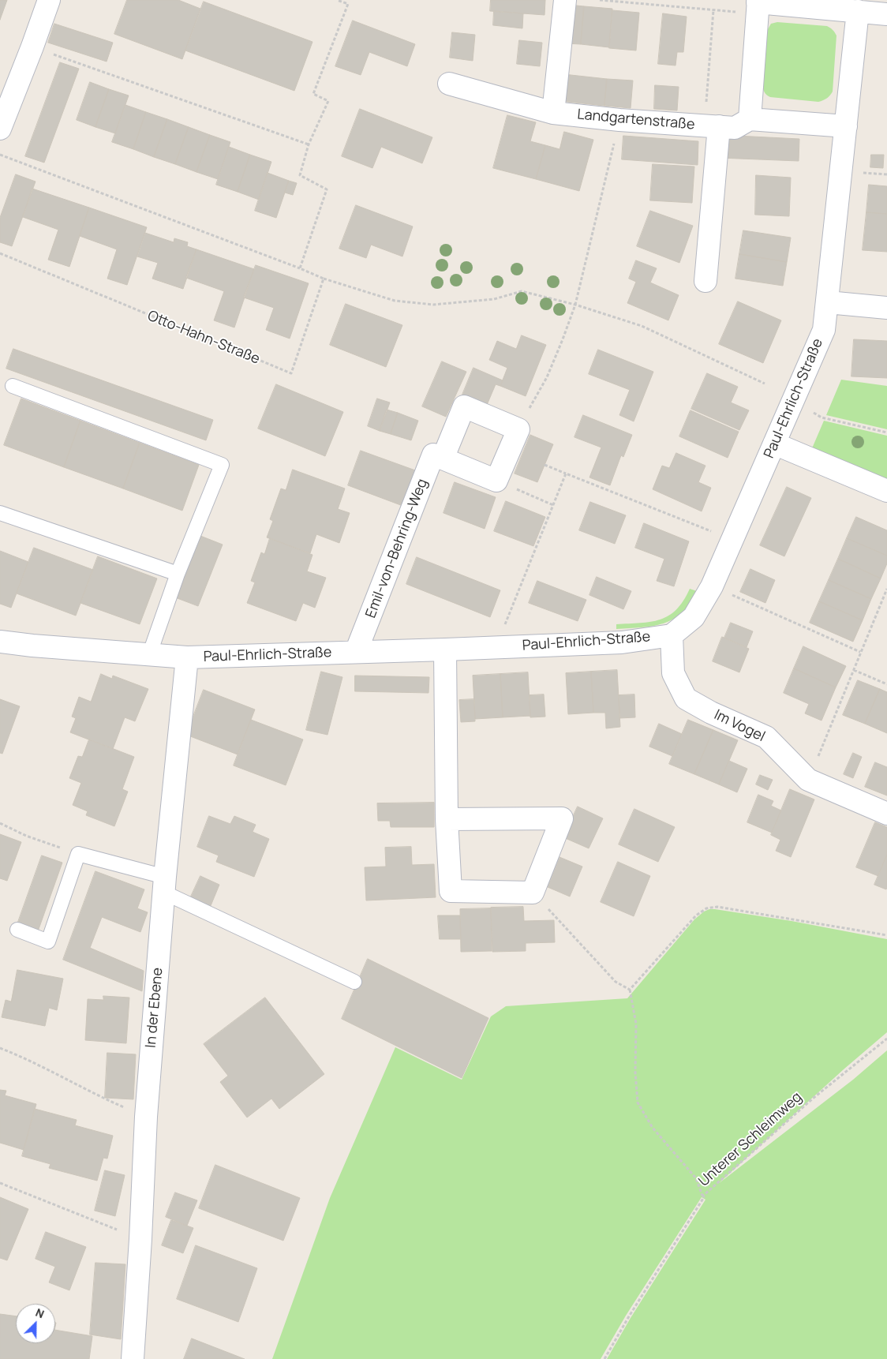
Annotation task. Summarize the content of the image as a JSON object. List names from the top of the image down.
{
  "streets": {
    "street": [
      "Landgartenstraße",
      "Paul-Ehrlich-Straße",
      "Emil-von-Behring-Weg",
      "Im Vogel",
      "In der Ebene"
    ],
    "path": ["Otto-Hahn-Straße", "Unterer Schleimweg"]
  },
  "crossings": [
    ["Paul-Ehrlich-Straße", "Emil-von-Behring-Weg"],
    ["Paul-Ehrlich-Straße", "Im Vogel"],
    ["Paul-Ehrlich-Straße", "In der Ebene"]
  ],
  "north": "top right"
}
